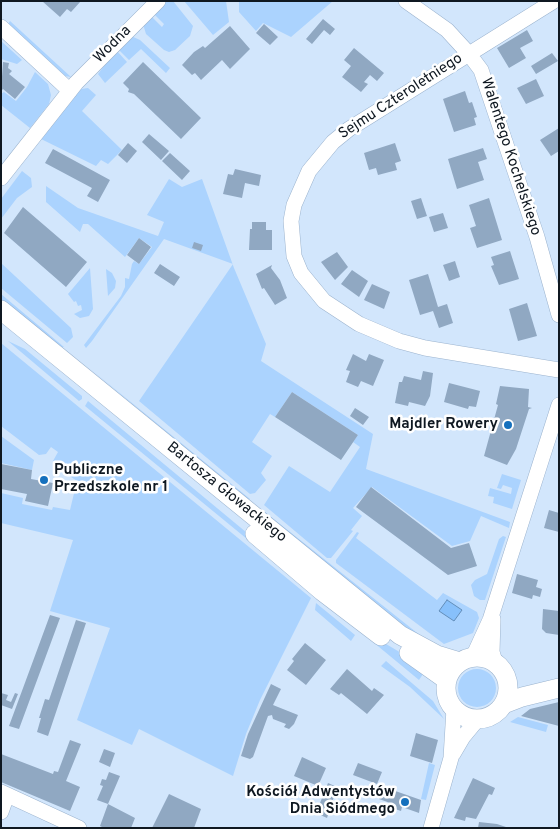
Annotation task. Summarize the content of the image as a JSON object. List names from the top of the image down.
{
  "streets": {
    "street": [
      "Wodna",
      "Sejmu Czteroletniego",
      "Walentego Kochelskiego",
      "Bartosza Głowackiego"
    ]
  },
  "crossings": [
    ["Sejmu Czteroletniego", "Walentego Kochelskiego"]
  ],
  "places": ["Majdler Rowery", "Publiczne Przedszkole nr 1", "Kościół Adwentystów Dnia Siódmego"]
}
